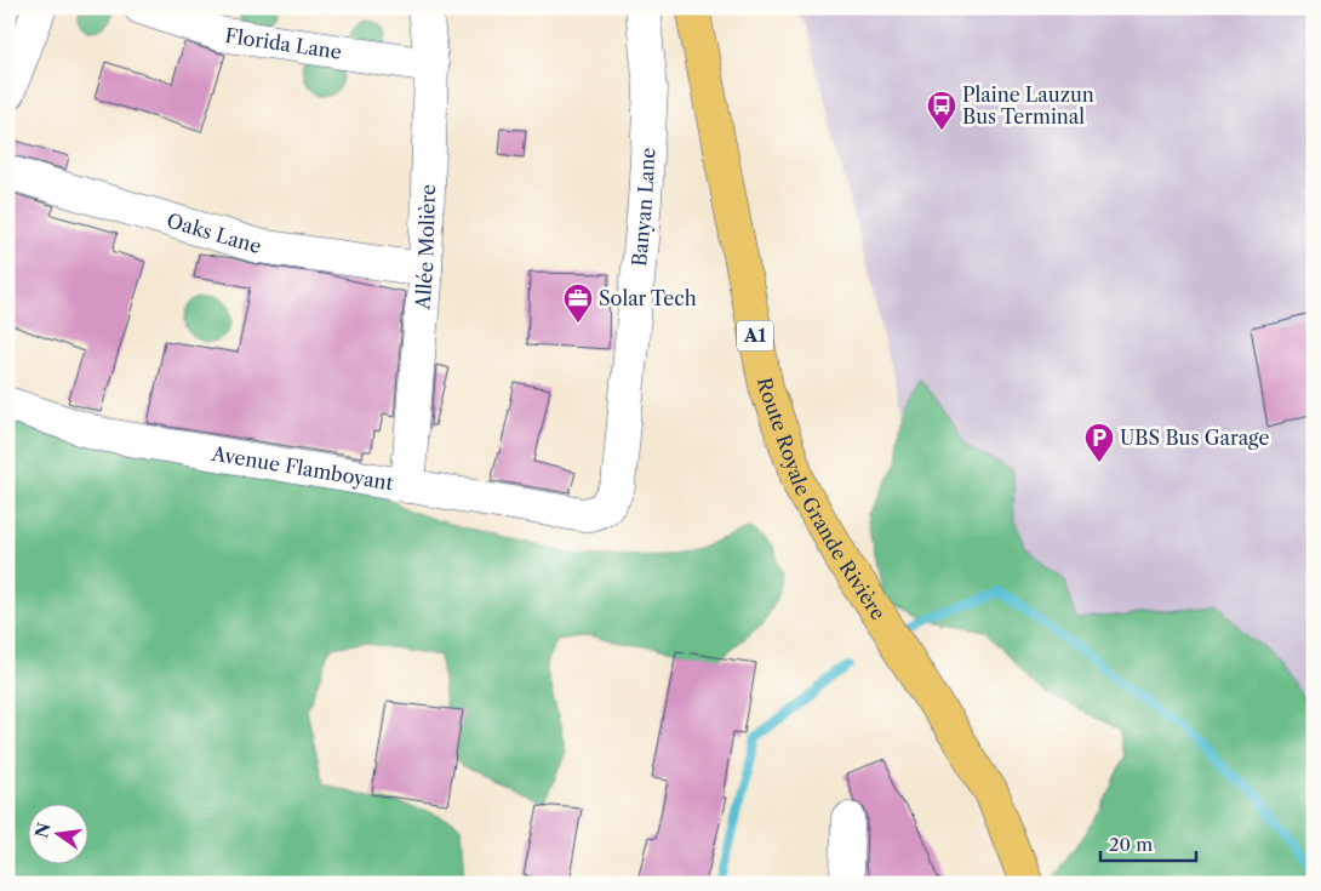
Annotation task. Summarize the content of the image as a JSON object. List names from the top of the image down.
{
  "streets": {
    "main road": ["A1", "Route Royale Grande Rivière"],
    "street": [
      "Florida Lane",
      "Banyan Lane",
      "Oaks Lane",
      "Allée Molière",
      "Avenue Flamboyant"
    ]
  },
  "crossings": [
    ["Florida Lane", "Allée Molière"],
    ["Banyan Lane", "Avenue Flamboyant"],
    ["Oaks Lane", "Allée Molière"],
    ["Allée Molière", "Avenue Flamboyant"]
  ],
  "places": {
    "bus stop": ["Plaine Lauzun Bus Terminal"],
    "office": ["Solar Tech"],
    "parking": ["UBS Bus Garage"]
  },
  "scale_bar": "20 m",
  "north": "left"
}
